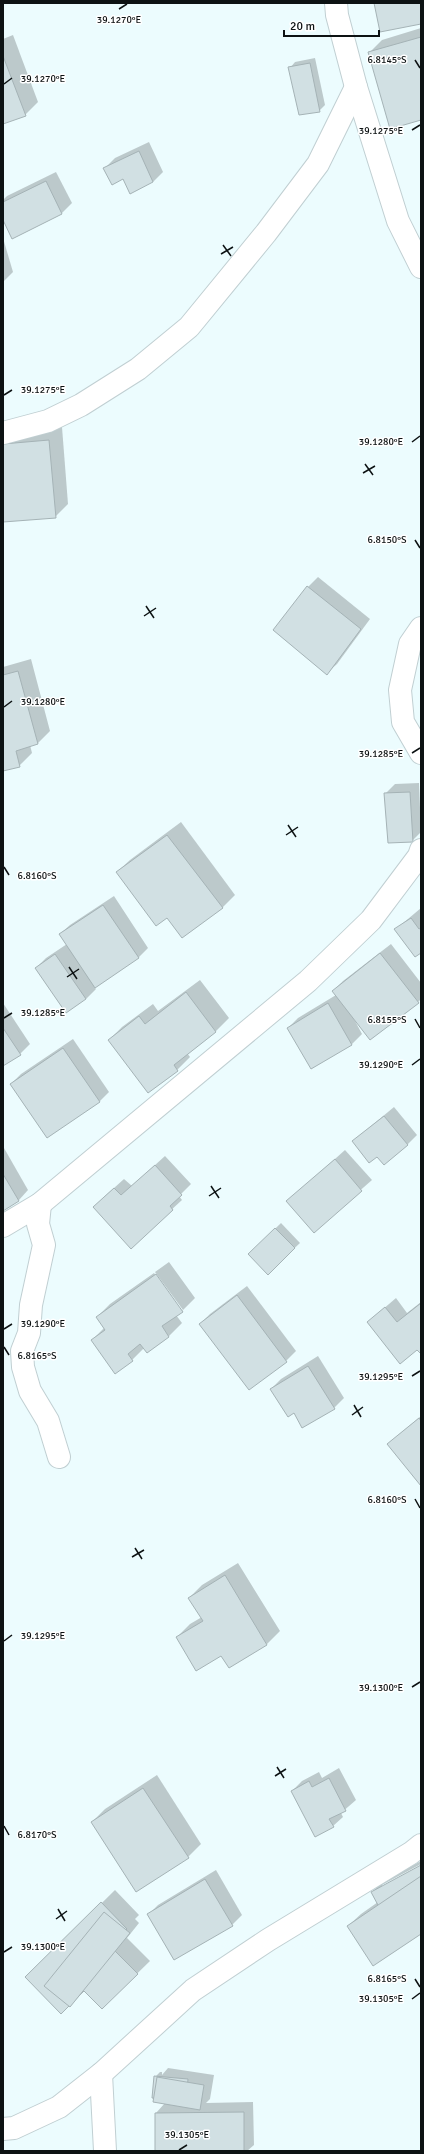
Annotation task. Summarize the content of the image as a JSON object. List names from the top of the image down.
{
  "scale_bar": "20 m",
  "coordinates": [
    "39.1270°E",
    "6.8145°S",
    "39.1275°E",
    "39.1280°E",
    "6.8150°S",
    "39.1285°E",
    "6.8160°S",
    "6.8155°S",
    "39.1290°E",
    "6.8165°S",
    "39.1295°E",
    "39.1300°E",
    "6.8170°S",
    "39.1305°E"
  ]
}
